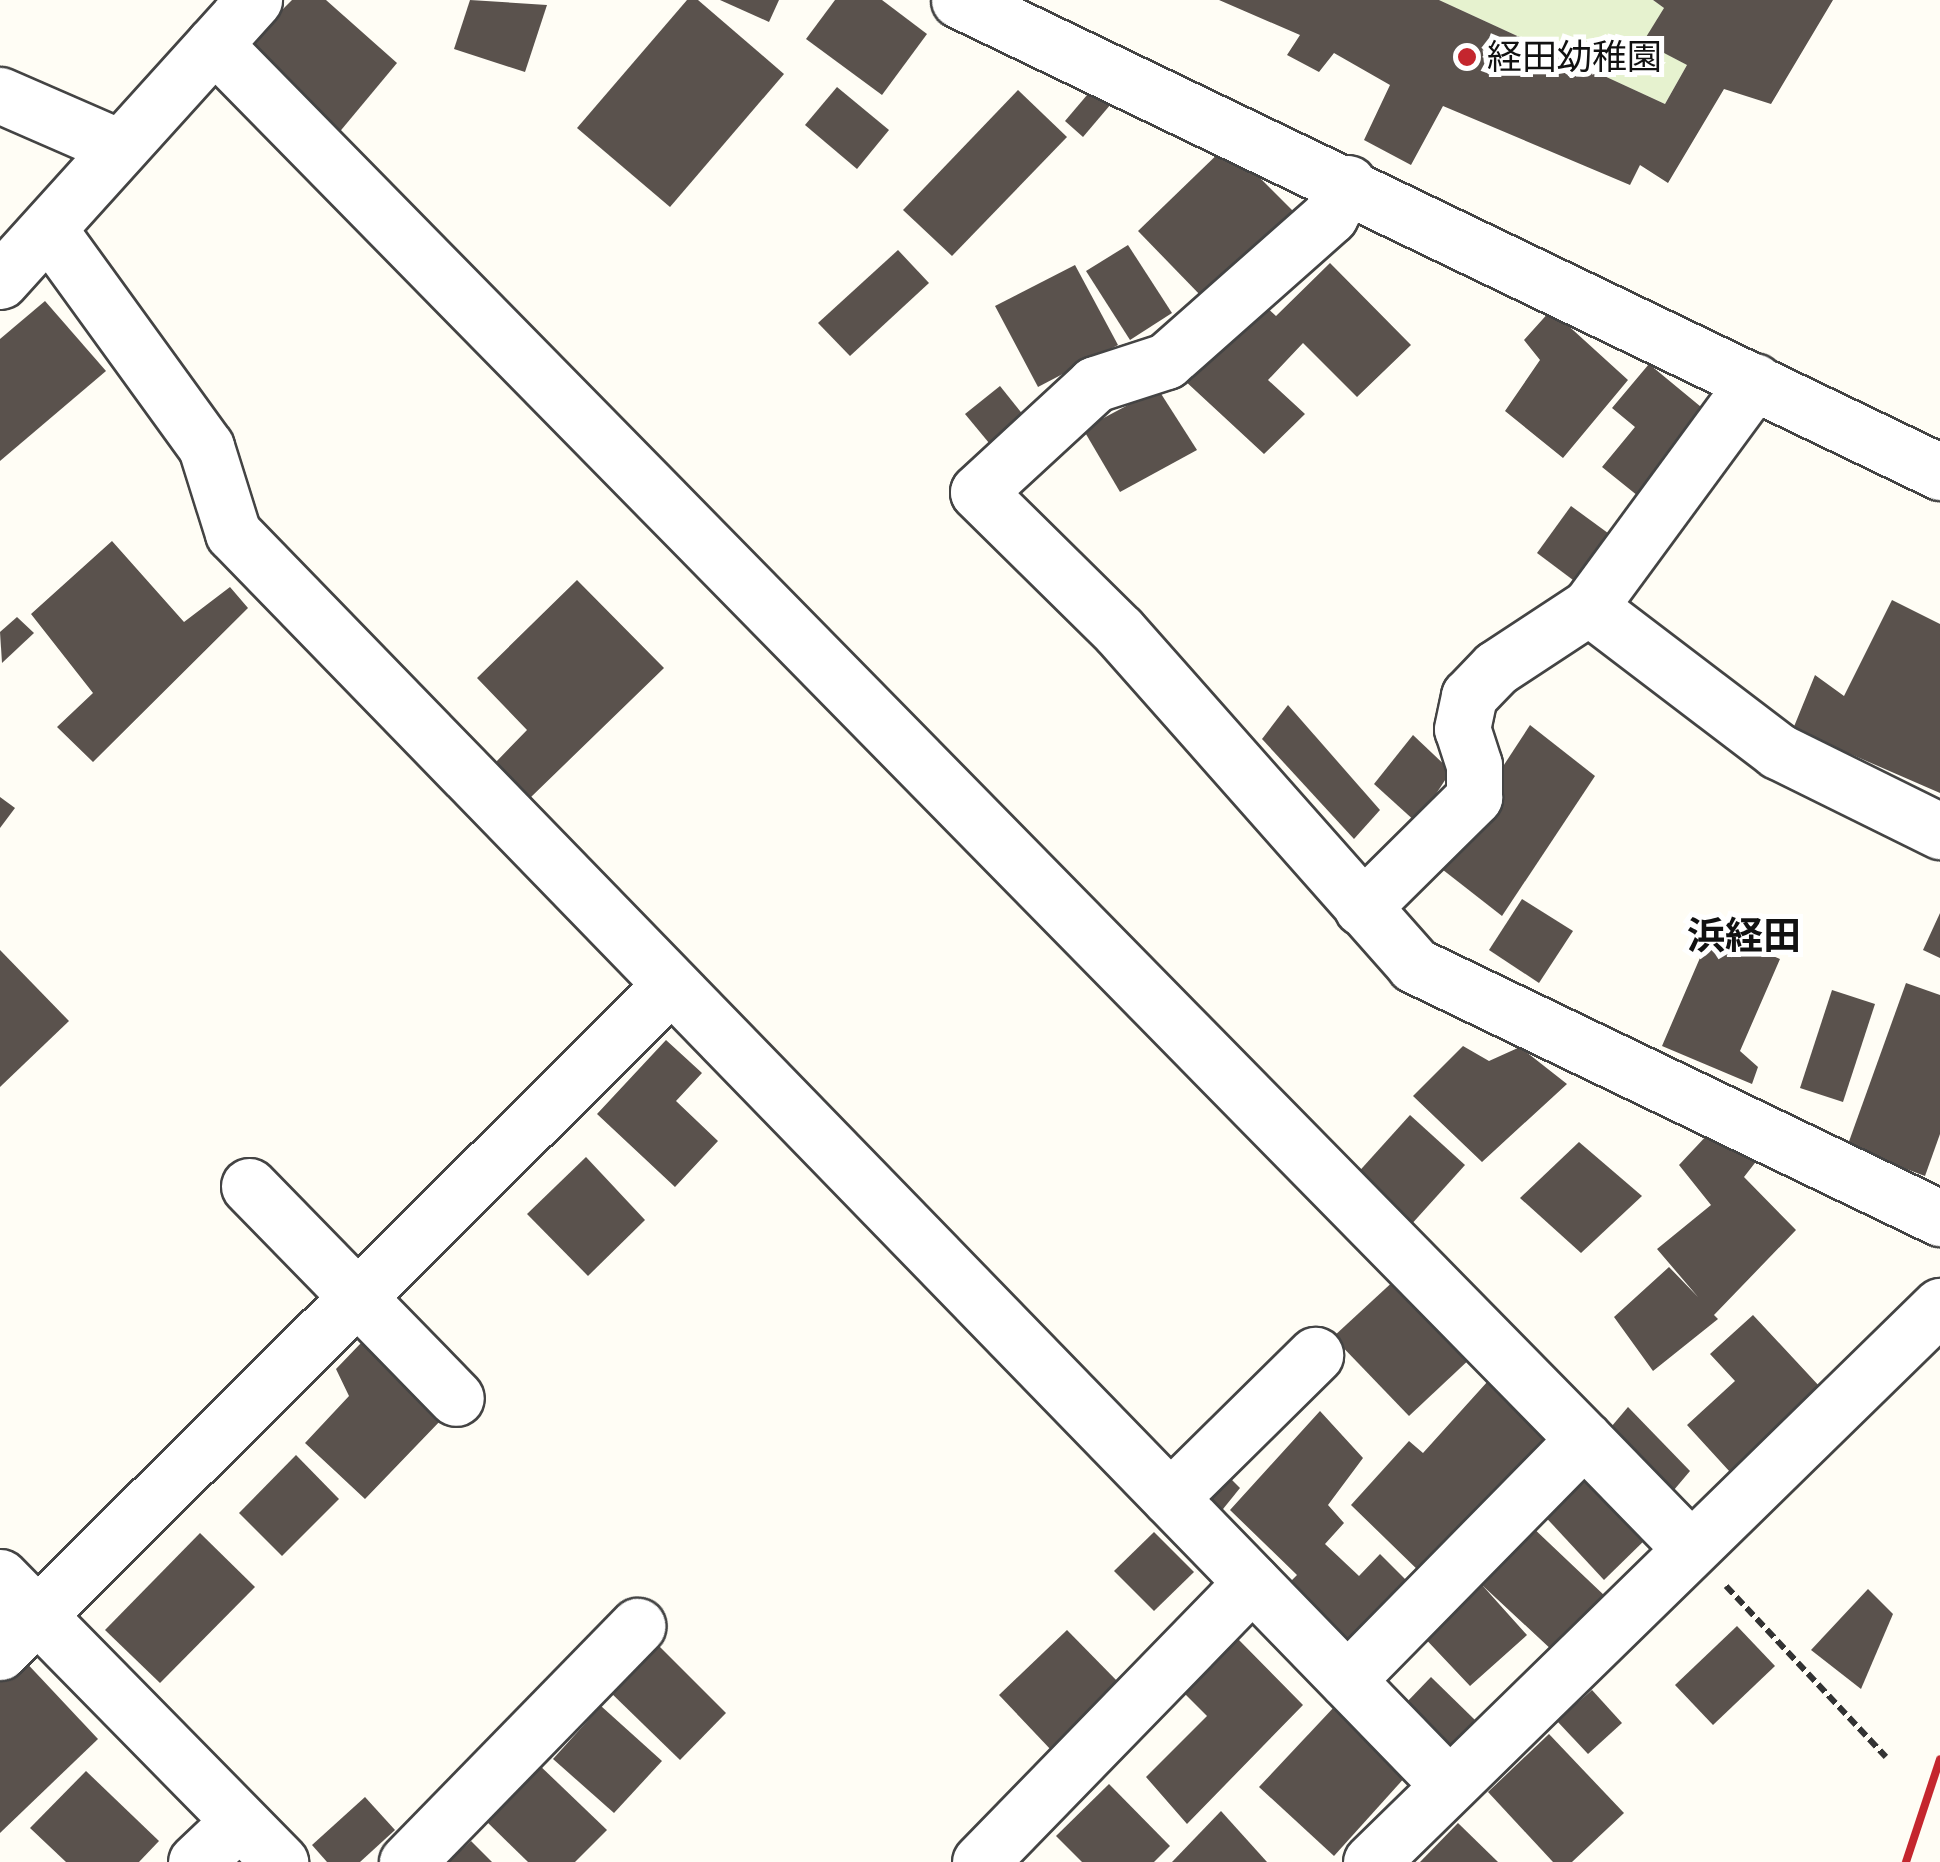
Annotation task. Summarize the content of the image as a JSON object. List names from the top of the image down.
{
  "districts": ["浜経田"],
  "places": ["経田幼稚園"]
}
